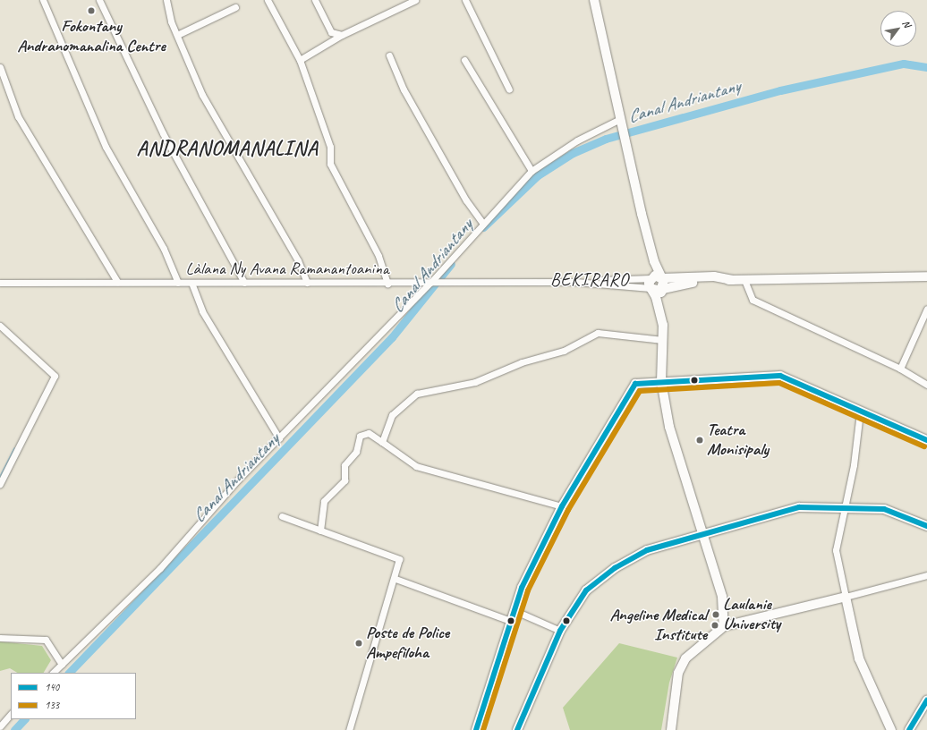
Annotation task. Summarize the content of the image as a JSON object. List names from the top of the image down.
{
  "streets": {
    "street": ["Làlana Ny Avana Ramanantoanina"]
  },
  "districts": ["ANDRANOMANALINA", "BEKIRARO"],
  "water": ["Canal Andriantany"],
  "places": [
    "Fokontany Andranomanalina Centre",
    "Teatra Monisipaly",
    "Laulanie University",
    "Angeline Medical Institute",
    "Poste de Police Ampefiloha"
  ],
  "lines": ["transit line 140", "transit line 133"],
  "legend": ["140", "133"],
  "north": "top right"
}
